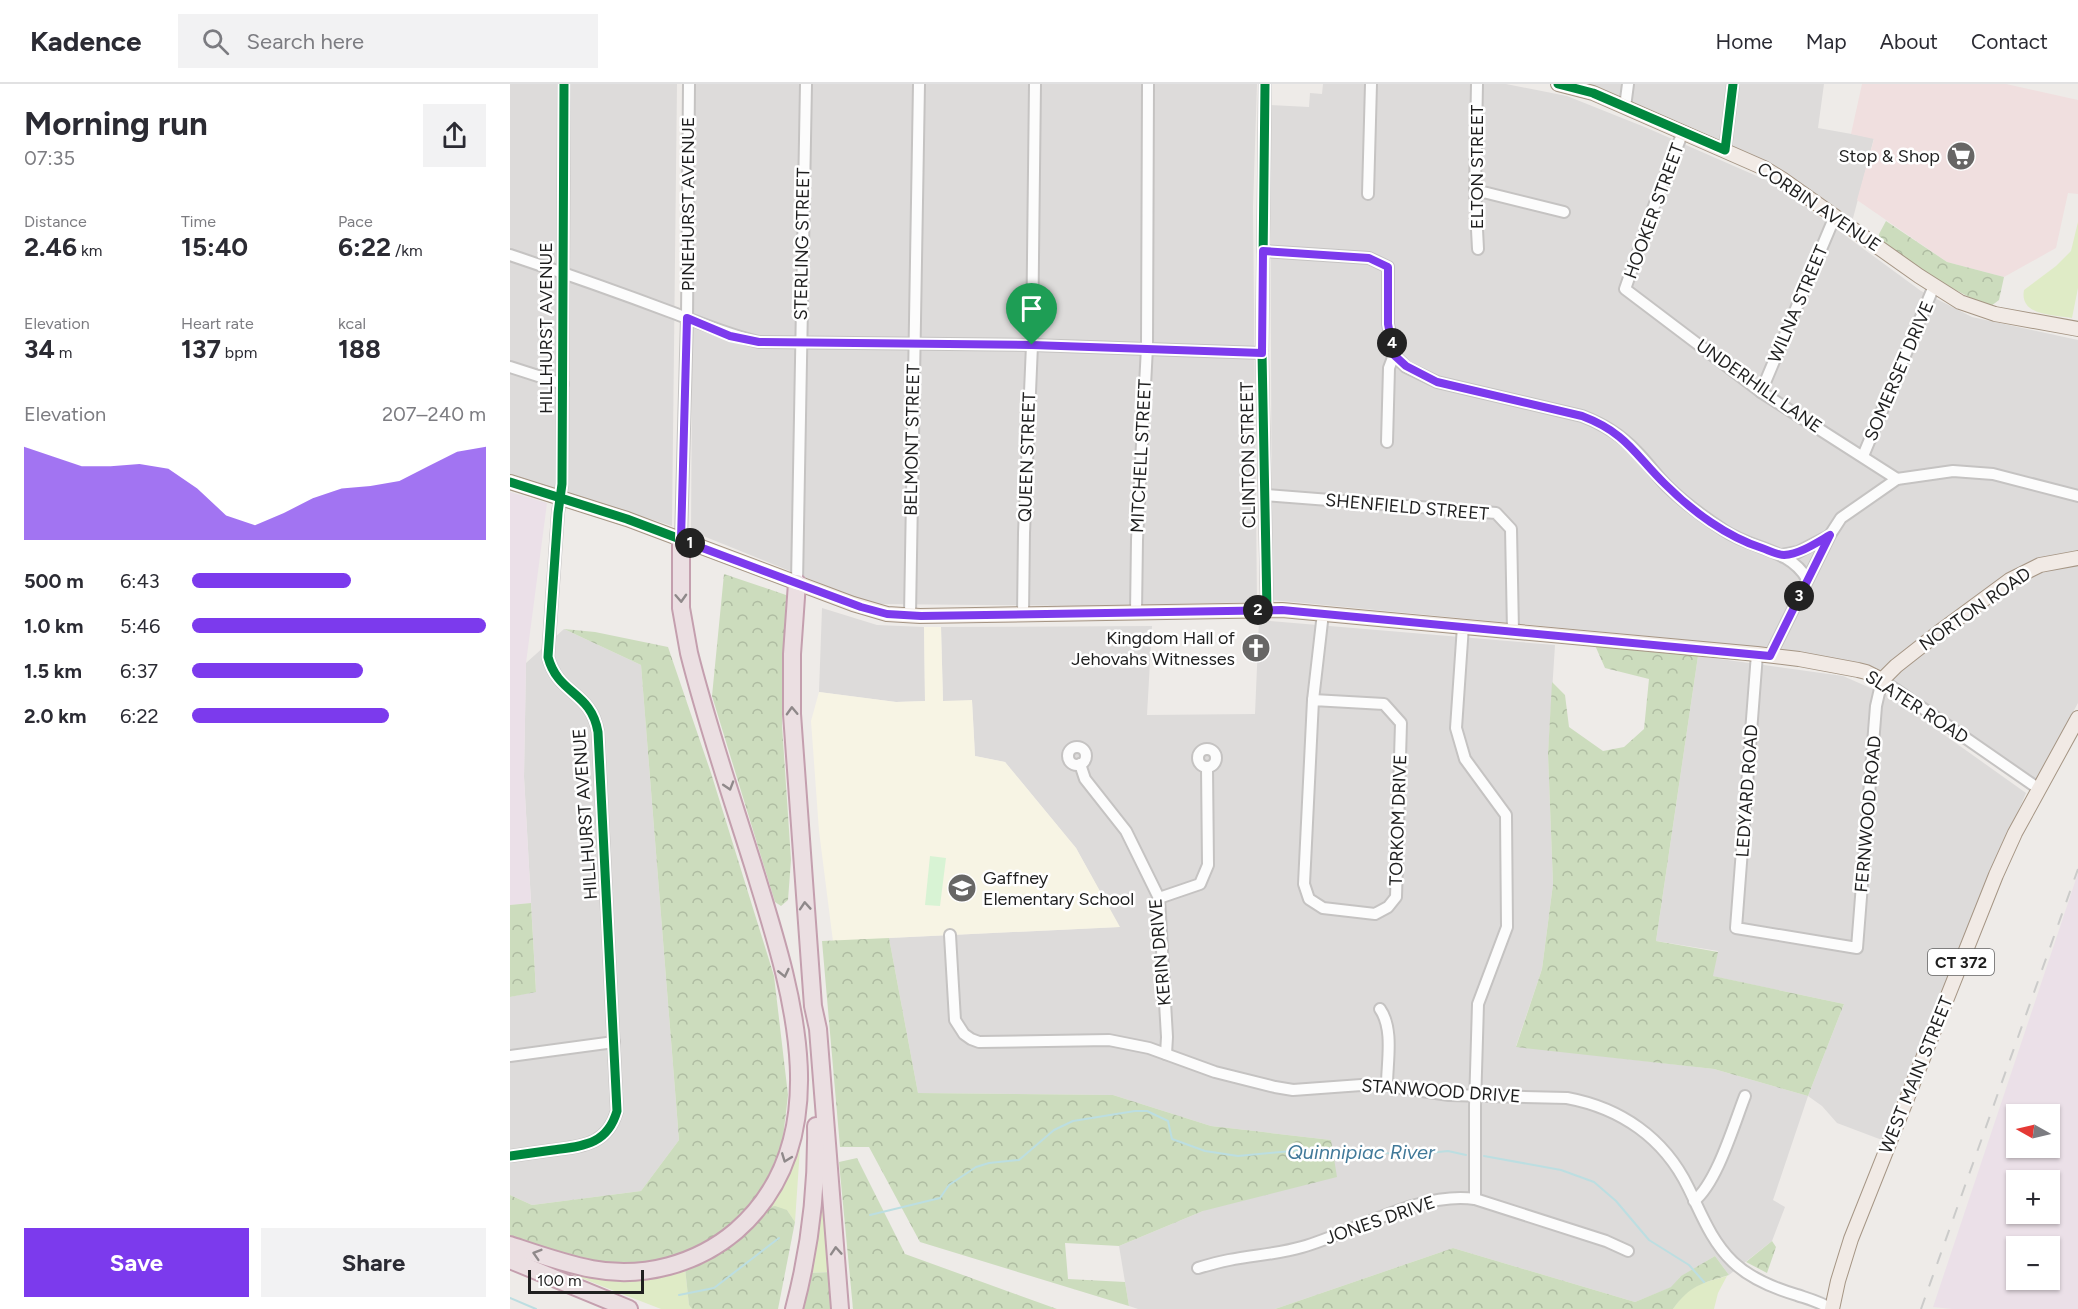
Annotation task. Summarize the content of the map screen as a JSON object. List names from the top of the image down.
{
  "streets": {
    "main road": [
      "CORBIN AVENUE",
      "NORTON ROAD",
      "SLATER ROAD",
      "CT 372",
      "WEST MAIN STREET"
    ],
    "street": [
      "ELTON STREET",
      "PINEHURST AVENUE",
      "HOOKER STREET",
      "STERLING STREET",
      "WILNA STREET",
      "HILLHURST AVENUE",
      "SOMERSET DRIVE",
      "UNDERHILL LANE",
      "BELMONT STREET",
      "CLINTON STREET",
      "MITCHELL STREET",
      "QUEEN STREET",
      "SHENFIELD STREET",
      "LEDYARD ROAD",
      "FERNWOOD ROAD",
      "TORKOM DRIVE",
      "KERIN DRIVE",
      "STANWOOD DRIVE",
      "JONES DRIVE"
    ]
  },
  "crossings": [
    ["PINEHURST AVENUE", "SLATER ROAD"],
    ["CORBIN AVENUE", "HOOKER STREET"],
    ["CORBIN AVENUE", "WILNA STREET"],
    ["CORBIN AVENUE", "SOMERSET DRIVE"],
    ["HOOKER STREET", "UNDERHILL LANE"],
    ["STERLING STREET", "SLATER ROAD"],
    ["WILNA STREET", "UNDERHILL LANE"],
    ["HILLHURST AVENUE", "SLATER ROAD"],
    ["SOMERSET DRIVE", "UNDERHILL LANE"],
    ["BELMONT STREET", "SLATER ROAD"],
    ["CLINTON STREET", "SHENFIELD STREET"],
    ["CLINTON STREET", "SLATER ROAD"],
    ["MITCHELL STREET", "SLATER ROAD"],
    ["QUEEN STREET", "SLATER ROAD"],
    ["SHENFIELD STREET", "SLATER ROAD"],
    ["NORTON ROAD", "SLATER ROAD"],
    ["NORTON ROAD", "FERNWOOD ROAD"],
    ["SLATER ROAD", "LEDYARD ROAD"],
    ["SLATER ROAD", "FERNWOOD ROAD"],
    ["SLATER ROAD", "TORKOM DRIVE"],
    ["SLATER ROAD", "WEST MAIN STREET"],
    ["LEDYARD ROAD", "FERNWOOD ROAD"],
    ["KERIN DRIVE", "STANWOOD DRIVE"],
    ["WEST MAIN STREET", "STANWOOD DRIVE"]
  ],
  "water": ["Quinnipiac River"],
  "places": {
    "supermarket": ["Stop & Shop"],
    "church": ["Kingdom Hall of Jehovahs Witnesses"],
    "school or university": ["Gaffney Elementary School"]
  },
  "scale_bar": "100 m",
  "north": "left",
  "page": {
    "header": "Kadence",
    "search": "Search here",
    "nav": [
      "Home",
      "Map",
      "About",
      "Contact"
    ],
    "heading": ["Morning run", "07:35"],
    "stats": [
      ["Distance", "2.46 km"],
      ["Time", "15:40"],
      ["Pace", "6:22 /km"],
      ["Elevation", "34 m"],
      ["Heart rate", "137 bpm"],
      ["kcal", "188"]
    ],
    "pins": [
      "4",
      "1",
      "3",
      "2"
    ],
    "chart": ["Elevation", "207–240 m"],
    "list": [
      {
        "name": "500 m",
        "note": "6:43"
      },
      {
        "name": "1.0 km",
        "note": "5:46"
      },
      {
        "name": "1.5 km",
        "note": "6:37"
      },
      {
        "name": "2.0 km",
        "note": "6:22"
      }
    ],
    "map_buttons": ["+", "−"],
    "buttons": ["Save", "Share"],
    "scale": "100 m"
  }
}
